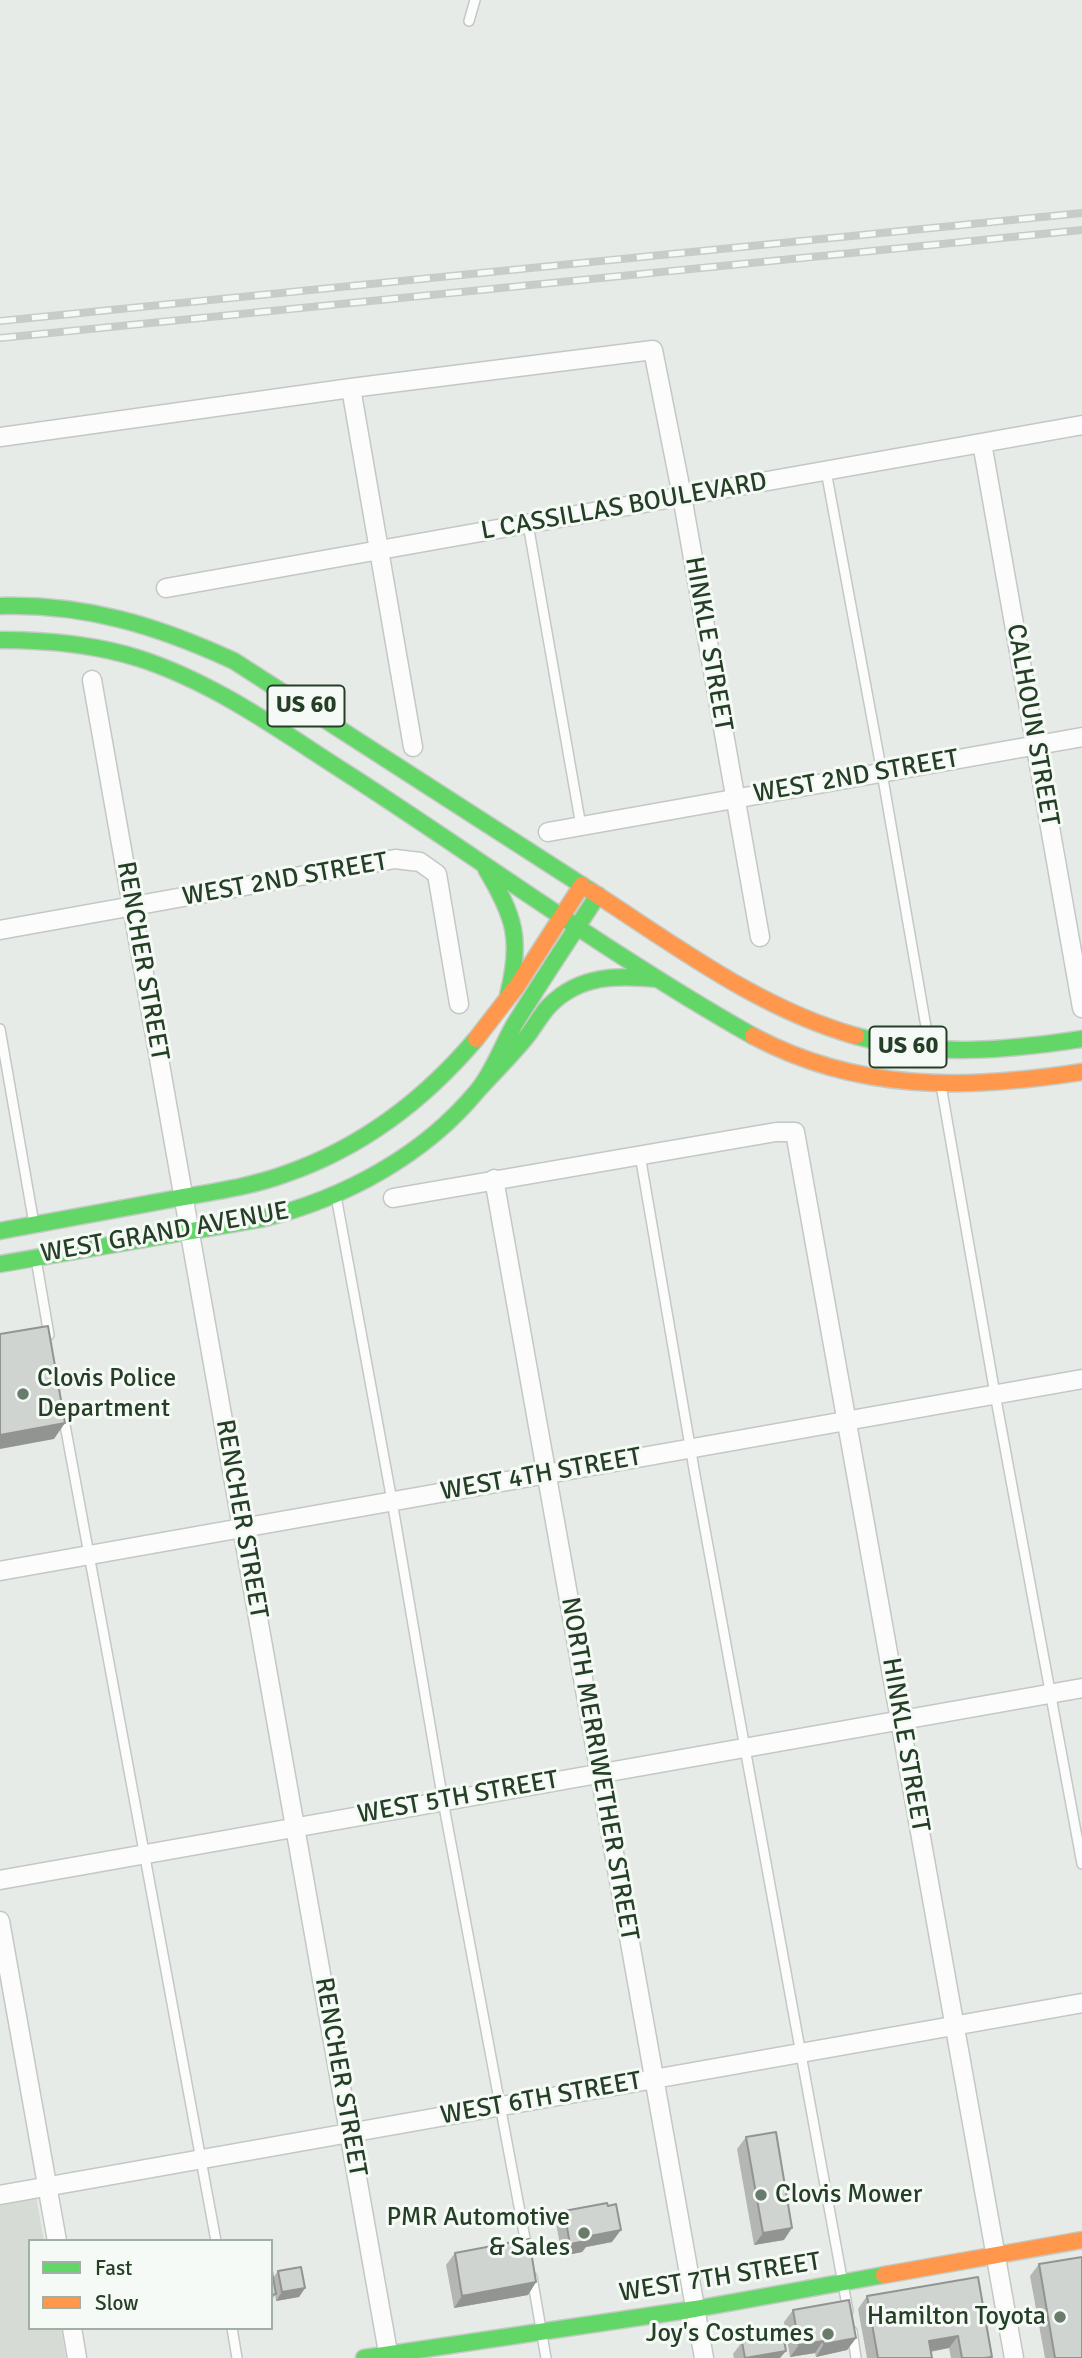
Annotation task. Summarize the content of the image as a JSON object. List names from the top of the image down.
{
  "streets": {
    "main road": ["US 60", "WEST GRAND AVENUE", "WEST 7TH STREET"],
    "street": [
      "L CASSILLAS BOULEVARD",
      "HINKLE STREET",
      "CALHOUN STREET",
      "WEST 2ND STREET",
      "RENCHER STREET",
      "WEST 4TH STREET",
      "NORTH MERRIWETHER STREET",
      "WEST 5TH STREET",
      "WEST 6TH STREET"
    ]
  },
  "crossings": [
    ["L CASSILLAS BOULEVARD", "HINKLE STREET"],
    ["L CASSILLAS BOULEVARD", "CALHOUN STREET"],
    ["HINKLE STREET", "WEST 2ND STREET"],
    ["HINKLE STREET", "WEST 4TH STREET"],
    ["HINKLE STREET", "WEST 5TH STREET"],
    ["HINKLE STREET", "WEST 6TH STREET"],
    ["HINKLE STREET", "WEST 7TH STREET"],
    ["US 60", "WEST GRAND AVENUE"],
    ["CALHOUN STREET", "WEST 2ND STREET"],
    ["WEST 2ND STREET", "RENCHER STREET"],
    ["RENCHER STREET", "WEST GRAND AVENUE"],
    ["RENCHER STREET", "WEST 4TH STREET"],
    ["RENCHER STREET", "WEST 5TH STREET"],
    ["RENCHER STREET", "WEST 6TH STREET"],
    ["RENCHER STREET", "WEST 7TH STREET"],
    ["WEST 4TH STREET", "NORTH MERRIWETHER STREET"],
    ["NORTH MERRIWETHER STREET", "WEST 5TH STREET"],
    ["NORTH MERRIWETHER STREET", "WEST 6TH STREET"],
    ["NORTH MERRIWETHER STREET", "WEST 7TH STREET"]
  ],
  "places": [
    "Clovis Police Department",
    "Clovis Mower",
    "PMR Automotive & Sales",
    "Hamilton Toyota",
    "Joy's Costumes"
  ],
  "legend": ["Fast", "Slow"]
}
